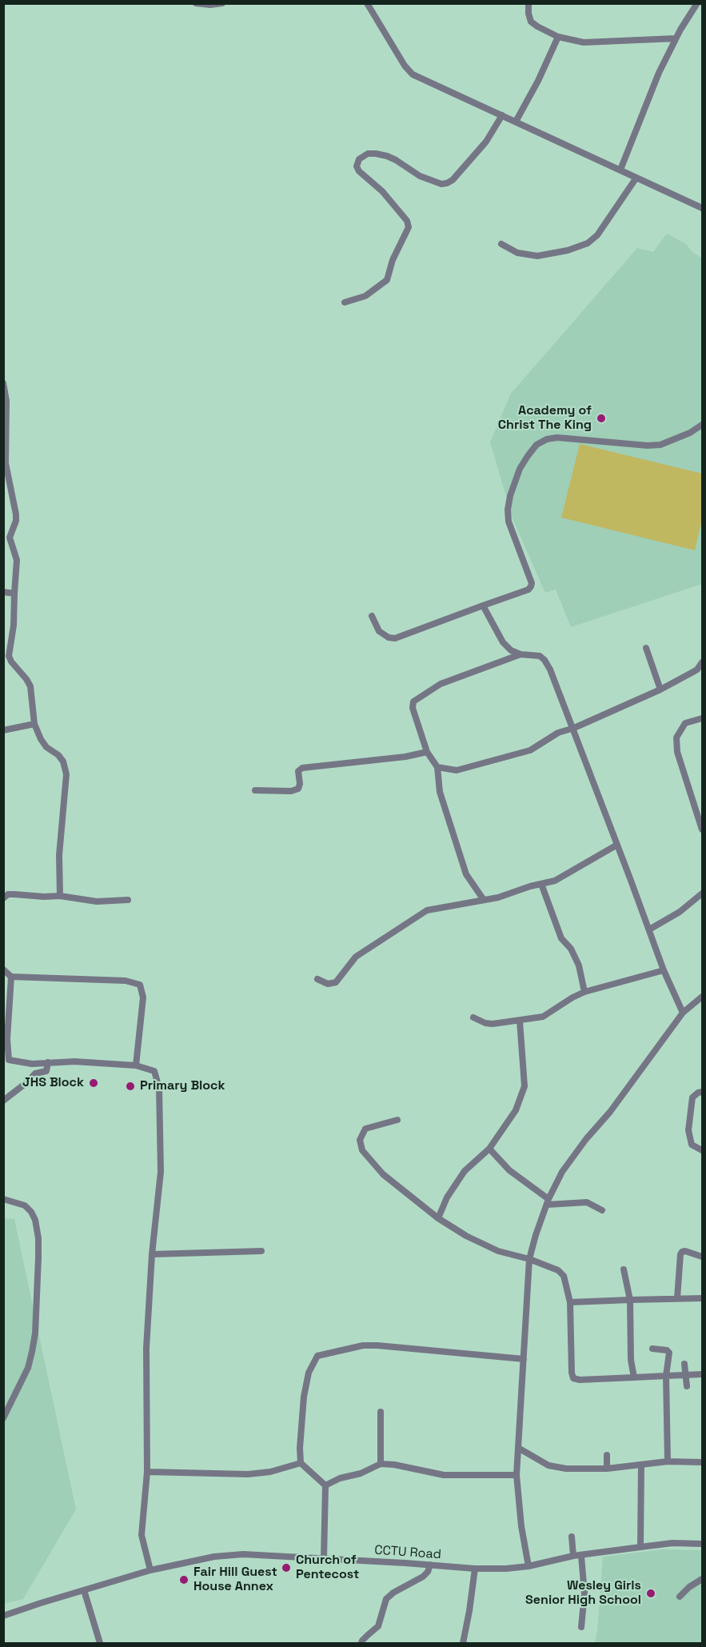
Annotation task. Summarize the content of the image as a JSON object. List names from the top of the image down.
{
  "streets": {
    "street": ["CCTU Road"]
  },
  "places": [
    "Academy of Christ The King",
    "JHS Block",
    "Primary Block",
    "Church of Pentecost",
    "Fair Hill Guest House Annex",
    "Wesley Girls Senior High School"
  ]
}
